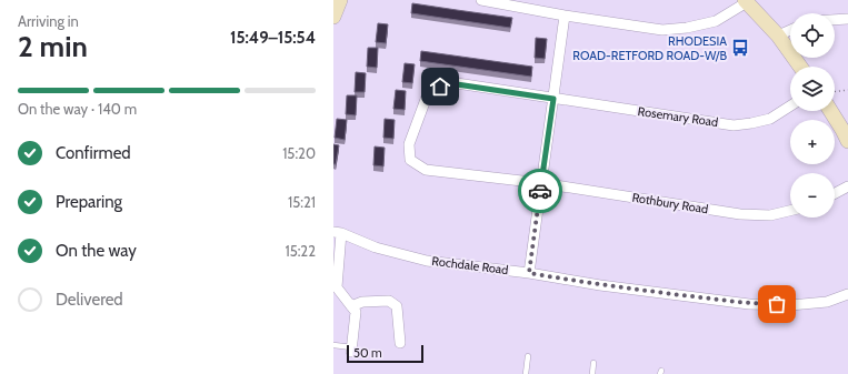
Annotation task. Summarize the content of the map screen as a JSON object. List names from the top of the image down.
{
  "streets": {
    "street": ["Rosemary Road", "Rothbury Road", "Rochdale Road"]
  },
  "crossings": [
    ["Rosemary Road", "Rothbury Road"]
  ],
  "places": {
    "bus stop": ["RHODESIA ROAD-RETFORD ROAD-W/B"]
  },
  "scale_bar": "50 m",
  "page": {
    "heading": ["2 min", "Arriving in", "15:49–15:54"],
    "map_buttons": ["+", "−"],
    "bar": "On the way · 140 m",
    "list": [
      ["Confirmed", "15:20"],
      ["Preparing", "15:21"],
      ["On the way", "15:22"],
      "Delivered"
    ],
    "scale": "50 m"
  }
}
